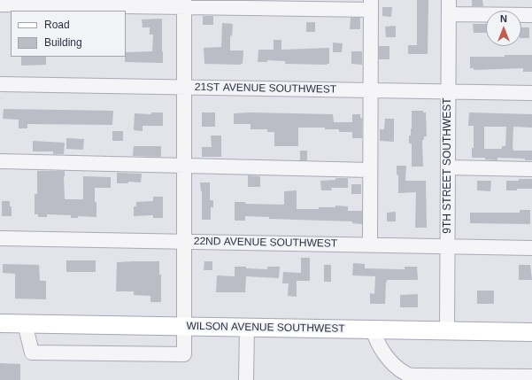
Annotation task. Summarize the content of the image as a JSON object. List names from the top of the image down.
{
  "streets": {
    "main road": ["WILSON AVENUE SOUTHWEST"],
    "street": ["21ST AVENUE SOUTHWEST", "9TH STREET SOUTHWEST", "22ND AVENUE SOUTHWEST"]
  },
  "crossings": [
    ["21ST AVENUE SOUTHWEST", "9TH STREET SOUTHWEST"],
    ["9TH STREET SOUTHWEST", "22ND AVENUE SOUTHWEST"],
    ["9TH STREET SOUTHWEST", "WILSON AVENUE SOUTHWEST"]
  ],
  "legend": ["Road", "Building"],
  "north": "top"
}
